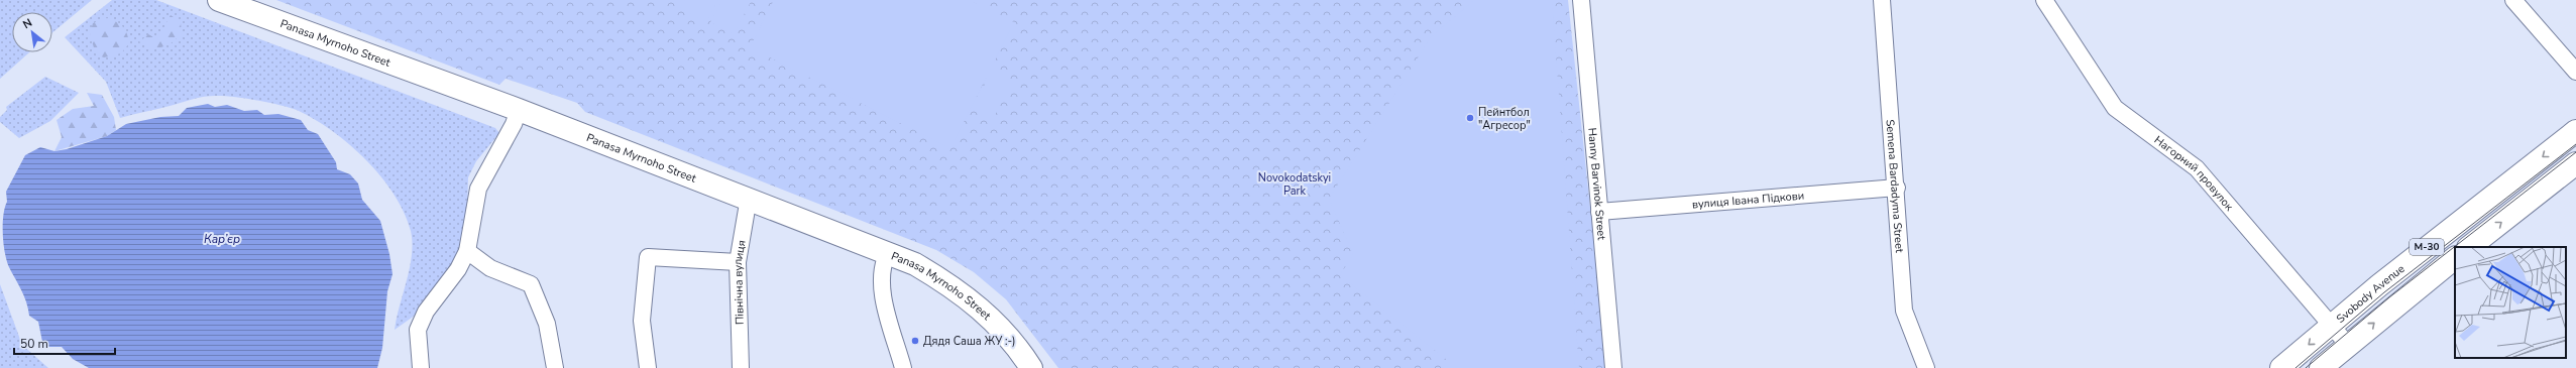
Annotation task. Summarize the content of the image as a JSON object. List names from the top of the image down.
{
  "streets": {
    "main road": ["Panasa Myrnoho Street", "М-30", "Svobody Avenue"],
    "street": [
      "Нагорний провулок",
      "Hanny Barvinok Street",
      "Semena Bardadyma Street",
      "вулиця Івана Підкови",
      "Північна вулиця"
    ]
  },
  "crossings": [
    ["Panasa Myrnoho Street", "Північна вулиця"],
    ["Нагорний провулок", "М-30"],
    ["Нагорний провулок", "Svobody Avenue"],
    ["Hanny Barvinok Street", "вулиця Івана Підкови"],
    ["Semena Bardadyma Street", "вулиця Івана Підкови"]
  ],
  "water": ["Кар’єр"],
  "parks": ["Novokodatskyi Park"],
  "places": ["Пейнтбол \"Агресор\"", "Дядя Саша ЖУ :-)"],
  "scale_bar": "50 m",
  "north": "top left"
}
